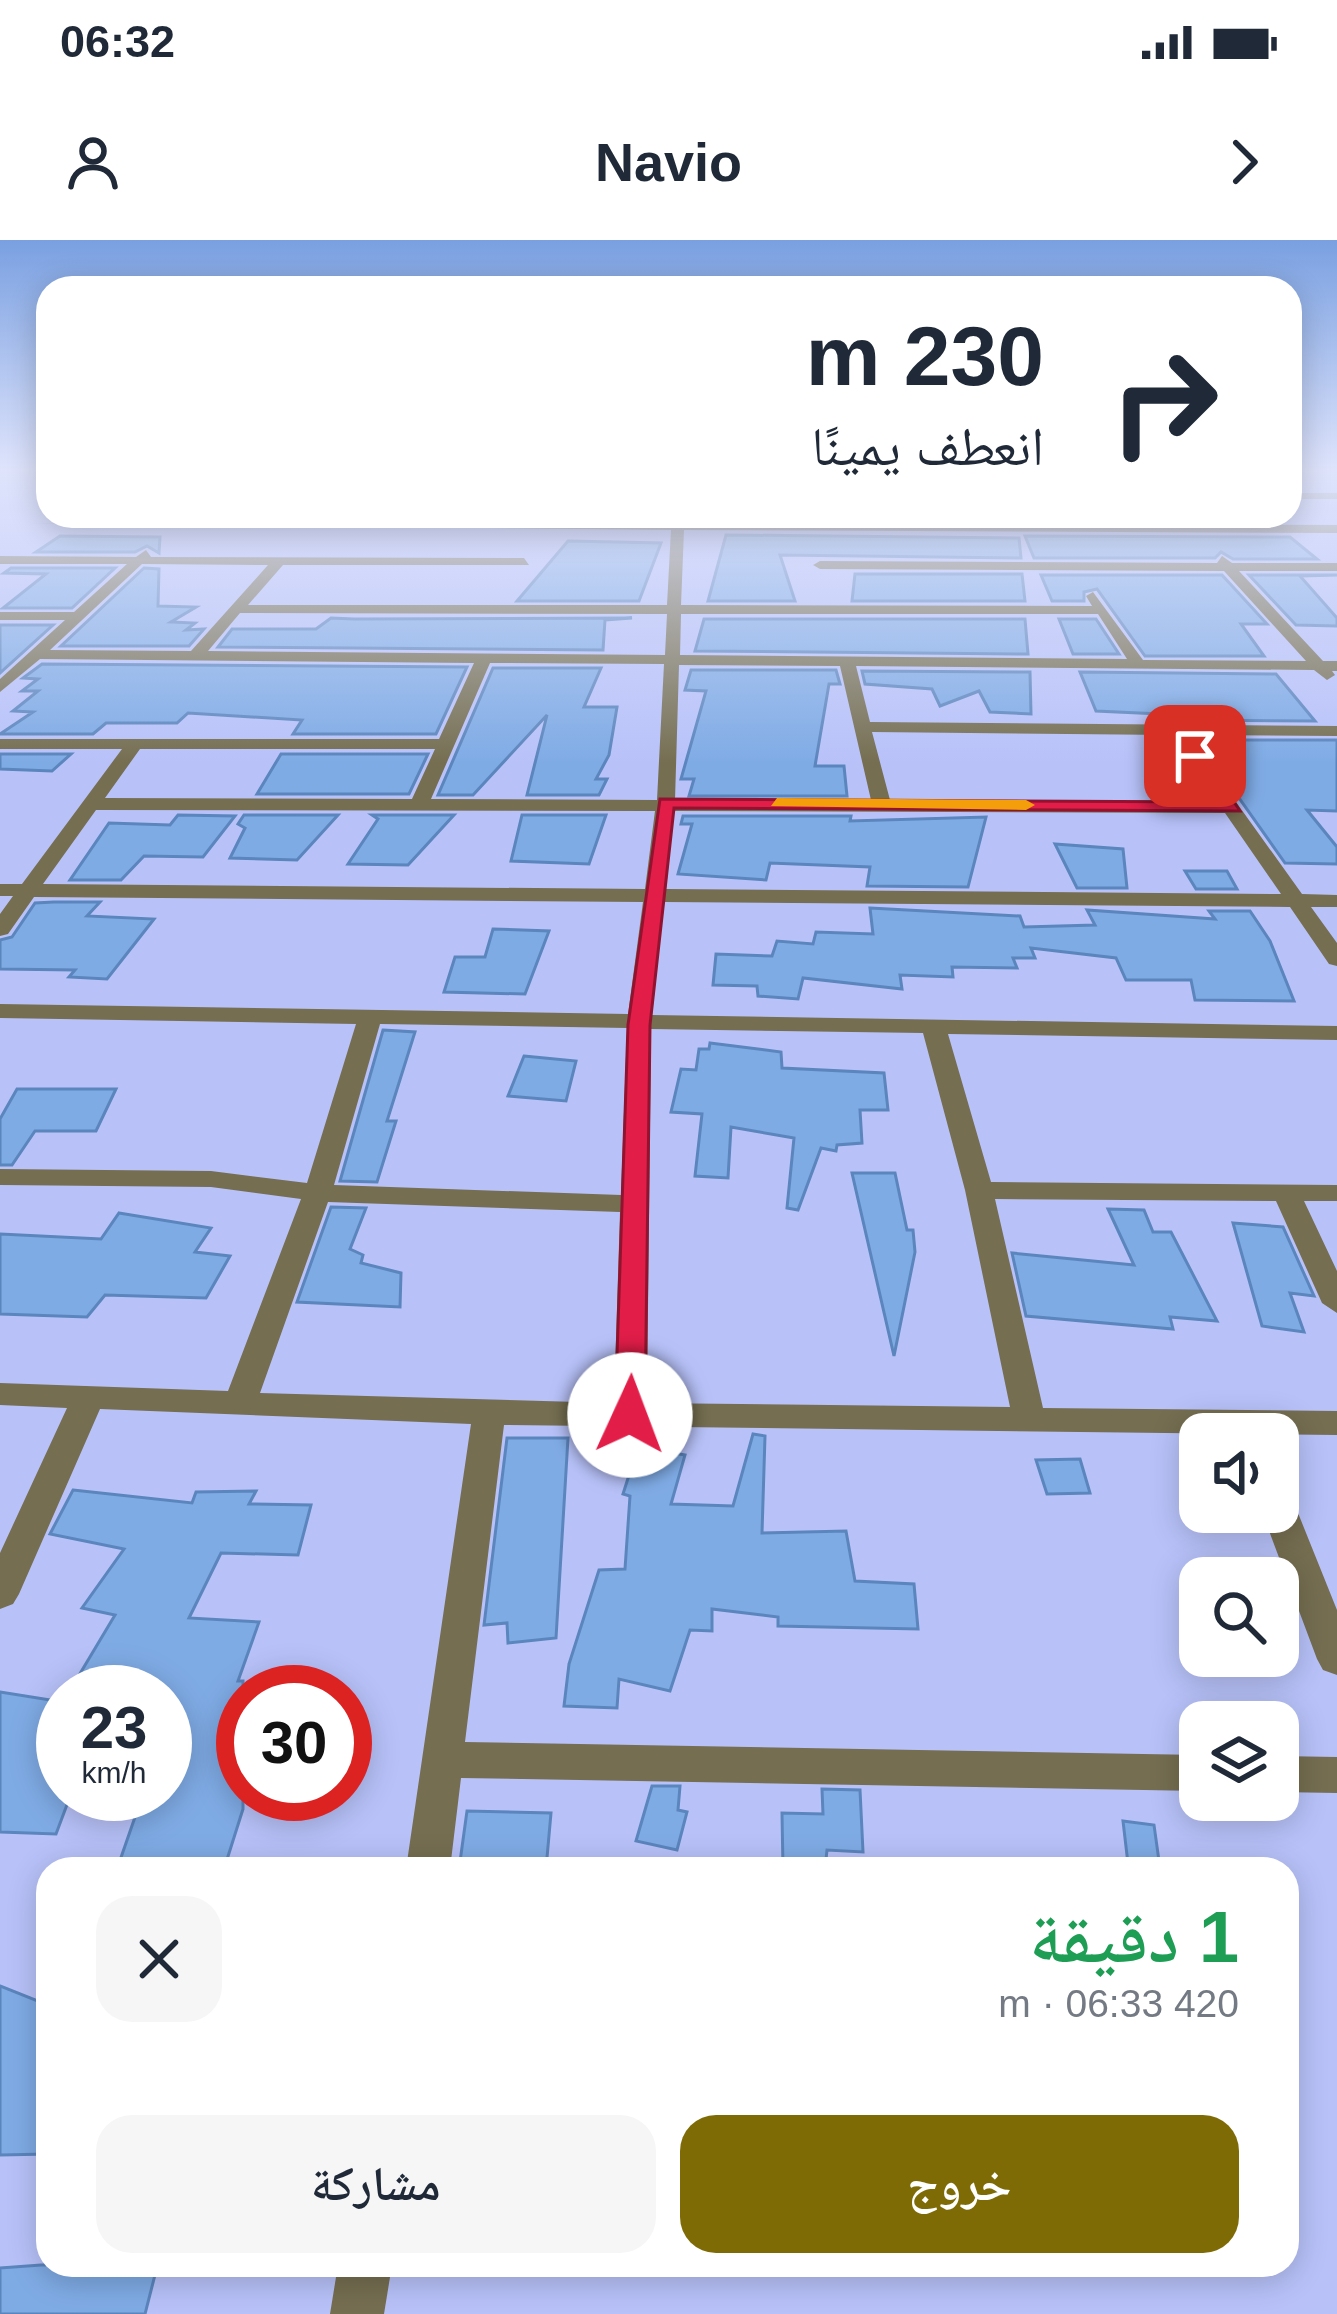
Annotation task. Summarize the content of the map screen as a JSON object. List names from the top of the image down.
{
  "page": {
    "status": "06:32",
    "header": "Navio",
    "turn": ["230 m", "انعطف يمينًا"],
    "speed": "23 km/h",
    "limit": "30",
    "heading": ["1 دقيقة", "420 m · 06:33"],
    "buttons": ["خروج", "مشاركة"]
  }
}
